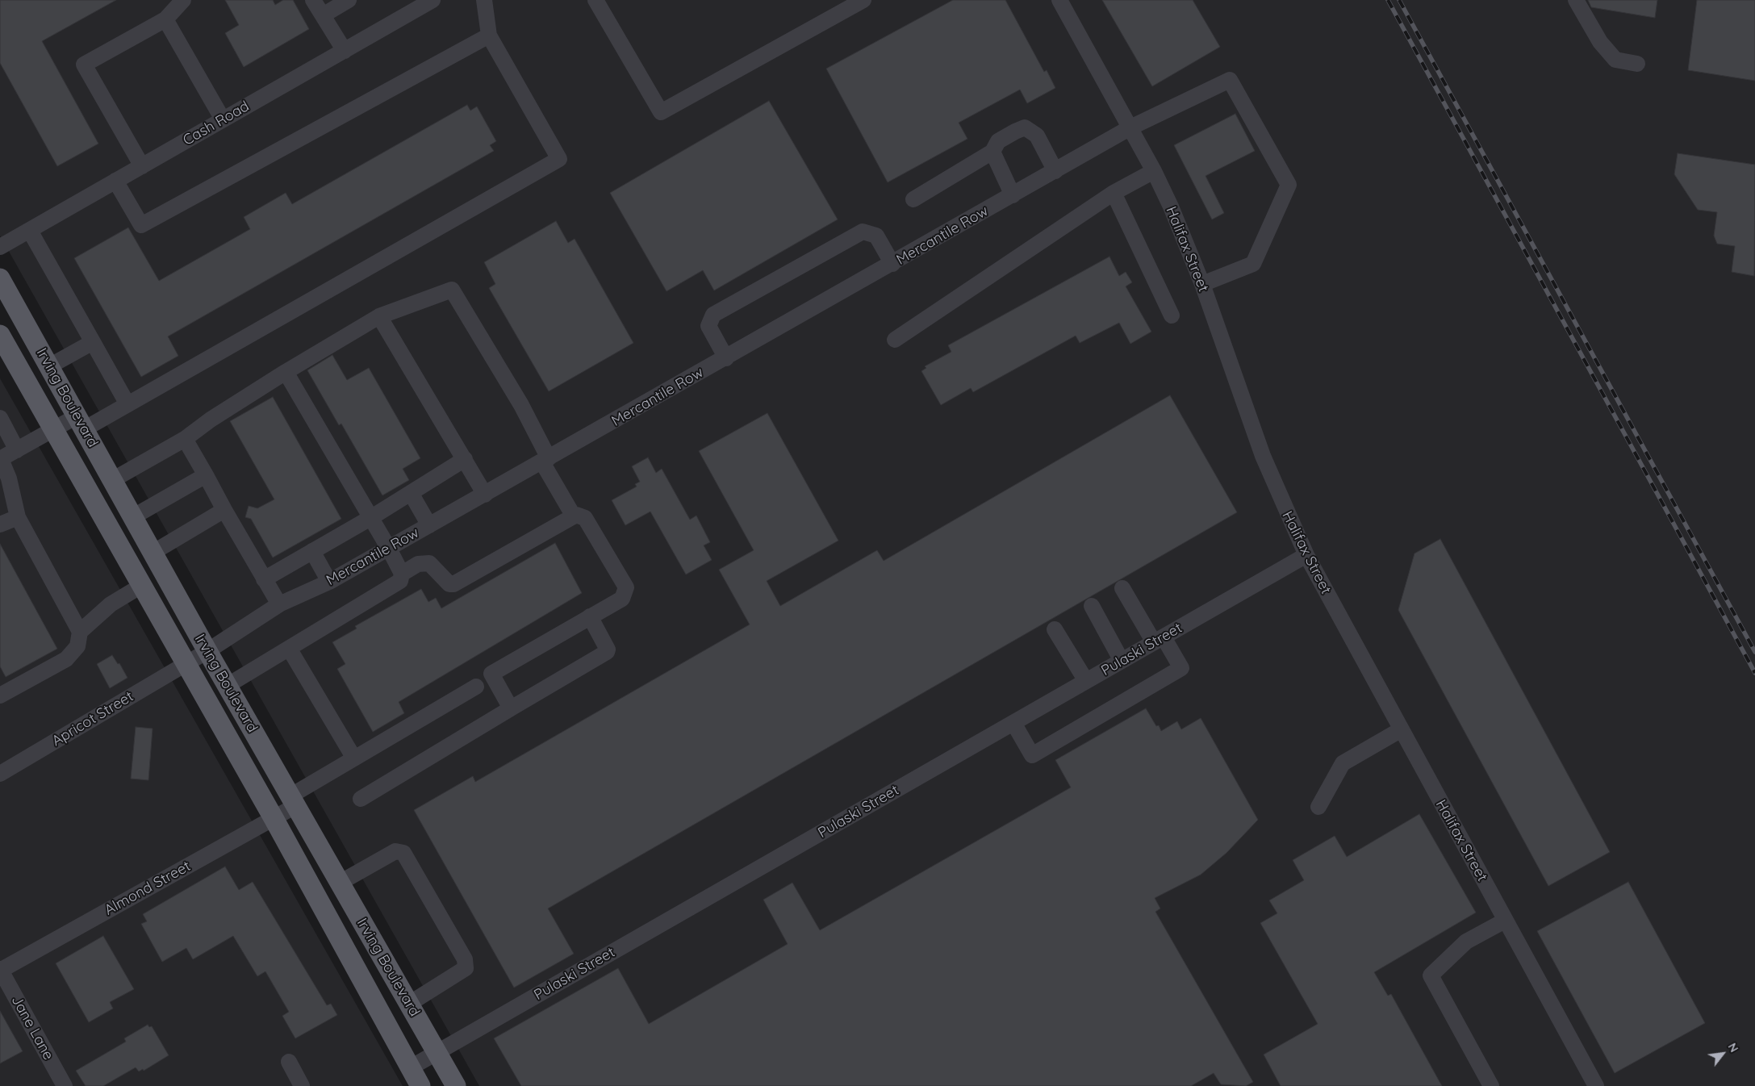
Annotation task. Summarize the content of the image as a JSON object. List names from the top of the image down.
{
  "streets": {
    "main road": ["Irving Boulevard"],
    "street": [
      "Cash Road",
      "Mercantile Row",
      "Halifax Street",
      "Pulaski Street",
      "Apricot Street",
      "Almond Street",
      "Jane Lane"
    ]
  },
  "crossings": [
    ["Mercantile Row", "Halifax Street"],
    ["Mercantile Row", "Irving Boulevard"],
    ["Mercantile Row", "Apricot Street"],
    ["Halifax Street", "Pulaski Street"],
    ["Irving Boulevard", "Pulaski Street"],
    ["Irving Boulevard", "Apricot Street"],
    ["Irving Boulevard", "Almond Street"],
    ["Almond Street", "Jane Lane"]
  ],
  "north": "top right"
}
